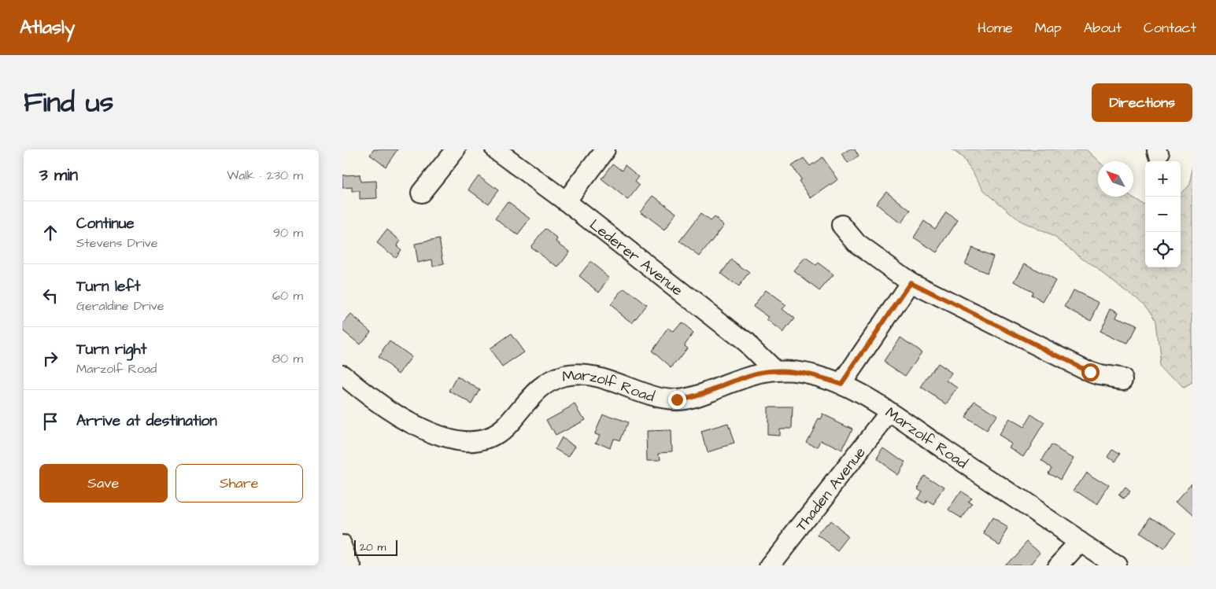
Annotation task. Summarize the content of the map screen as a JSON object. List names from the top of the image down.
{
  "streets": {
    "street": ["Lederer Avenue", "Marzolf Road", "Thaden Avenue"]
  },
  "crossings": [
    ["Lederer Avenue", "Marzolf Road"],
    ["Marzolf Road", "Thaden Avenue"]
  ],
  "scale_bar": "20 m",
  "north": "top left",
  "page": {
    "header": "Atlasly",
    "nav": [
      "Home",
      "Map",
      "About",
      "Contact"
    ],
    "title": "Find us",
    "buttons": [
      "Directions",
      ["Save", "Share"]
    ],
    "heading": ["3 min", "Walk · 230 m"],
    "map_buttons": ["+", "−"],
    "list": [
      ["Continue", "Stevens Drive", "90 m"],
      ["Turn left", "Geraldine Drive", "60 m"],
      ["Turn right", "Marzolf Road", "80 m"],
      "Arrive at destination"
    ],
    "scale": "20 m"
  }
}
